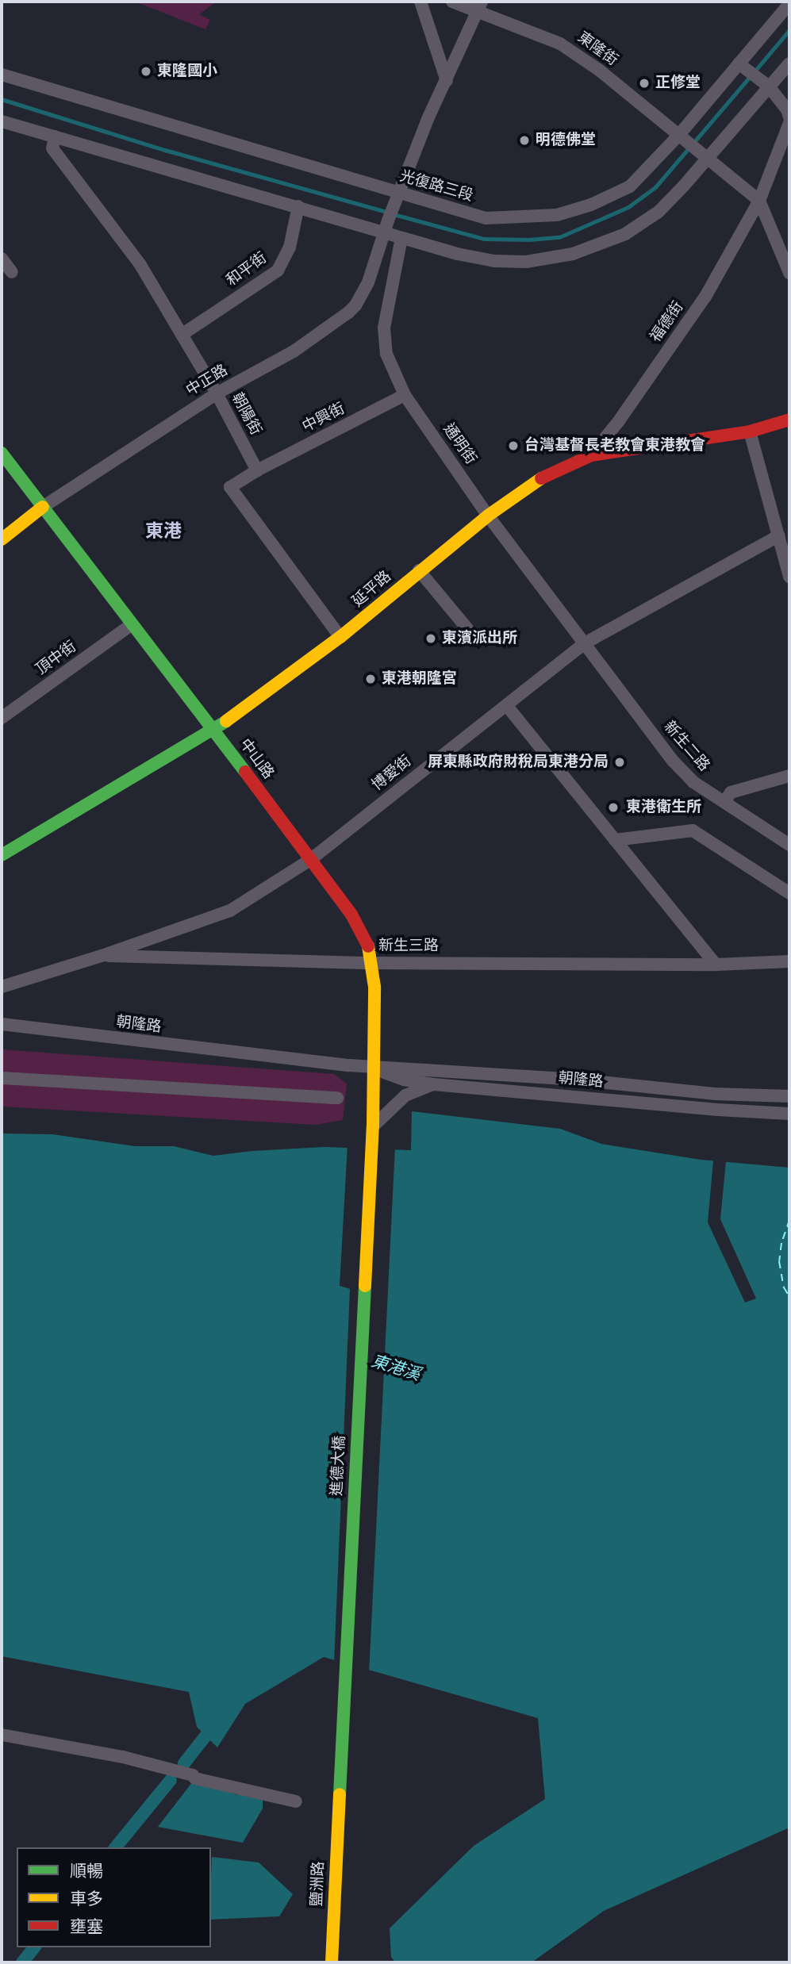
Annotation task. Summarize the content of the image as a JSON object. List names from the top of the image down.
{
  "streets": {
    "street": [
      "東隆街",
      "光復路三段",
      "和平街",
      "福德街",
      "中正路",
      "朝陽街",
      "中興街",
      "通明街",
      "延平路",
      "頂中街",
      "新生二路",
      "中山路",
      "博愛街",
      "新生三路",
      "朝隆路",
      "進德大橋",
      "鹽洲路"
    ]
  },
  "crossings": [
    ["東隆街", "光復路三段"],
    ["光復路三段", "中正路"],
    ["和平街", "朝陽街"],
    ["福德街", "延平路"],
    ["中正路", "朝陽街"],
    ["中正路", "中山路"],
    ["朝陽街", "中興街"],
    ["中興街", "通明街"],
    ["通明街", "延平路"],
    ["通明街", "新生二路"],
    ["通明街", "博愛街"],
    ["延平路", "中山路"],
    ["頂中街", "中山路"],
    ["新生二路", "博愛街"],
    ["中山路", "博愛街"],
    ["中山路", "新生三路"],
    ["中山路", "朝隆路"],
    ["中山路", "進德大橋"],
    ["博愛街", "新生三路"],
    ["進德大橋", "鹽洲路"]
  ],
  "districts": ["東港"],
  "water": ["東港溪"],
  "places": [
    "東隆國小",
    "正修堂",
    "明德佛堂",
    "台灣基督長老教會東港教會",
    "東濱派出所",
    "東港朝隆宮",
    "屏東縣政府財稅局東港分局",
    "東港衛生所"
  ],
  "legend": ["順暢", "車多", "壅塞"]
}
